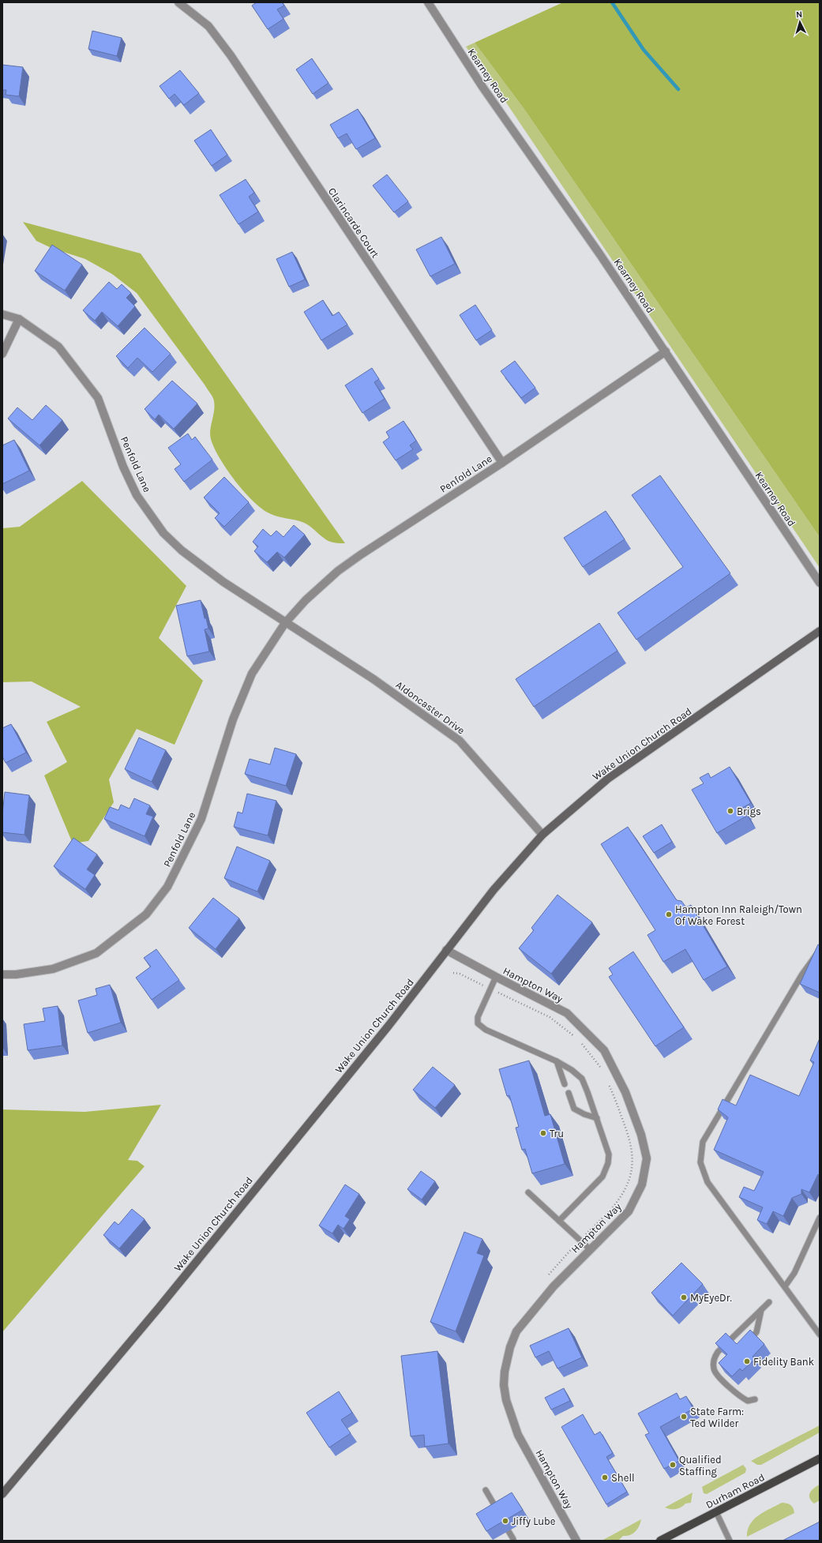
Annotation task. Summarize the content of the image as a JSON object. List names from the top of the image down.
{
  "streets": {
    "main road": ["Durham Road"],
    "street": [
      "Kearney Road",
      "Clarincarde Court",
      "Penfold Lane",
      "Aldoncaster Drive",
      "Wake Union Church Road",
      "Hampton Way"
    ]
  },
  "crossings": [
    ["Kearney Road", "Penfold Lane"],
    ["Clarincarde Court", "Penfold Lane"],
    ["Penfold Lane", "Aldoncaster Drive"],
    ["Aldoncaster Drive", "Wake Union Church Road"],
    ["Wake Union Church Road", "Hampton Way"]
  ],
  "places": [
    "Brigs",
    "Hampton Inn Raleigh/Town Of Wake Forest",
    "Tru",
    "MyEyeDr.",
    "Fidelity Bank",
    "State Farm: Ted Wilder",
    "Qualified Staffing",
    "Shell",
    "Jiffy Lube"
  ],
  "north": "top"
}
